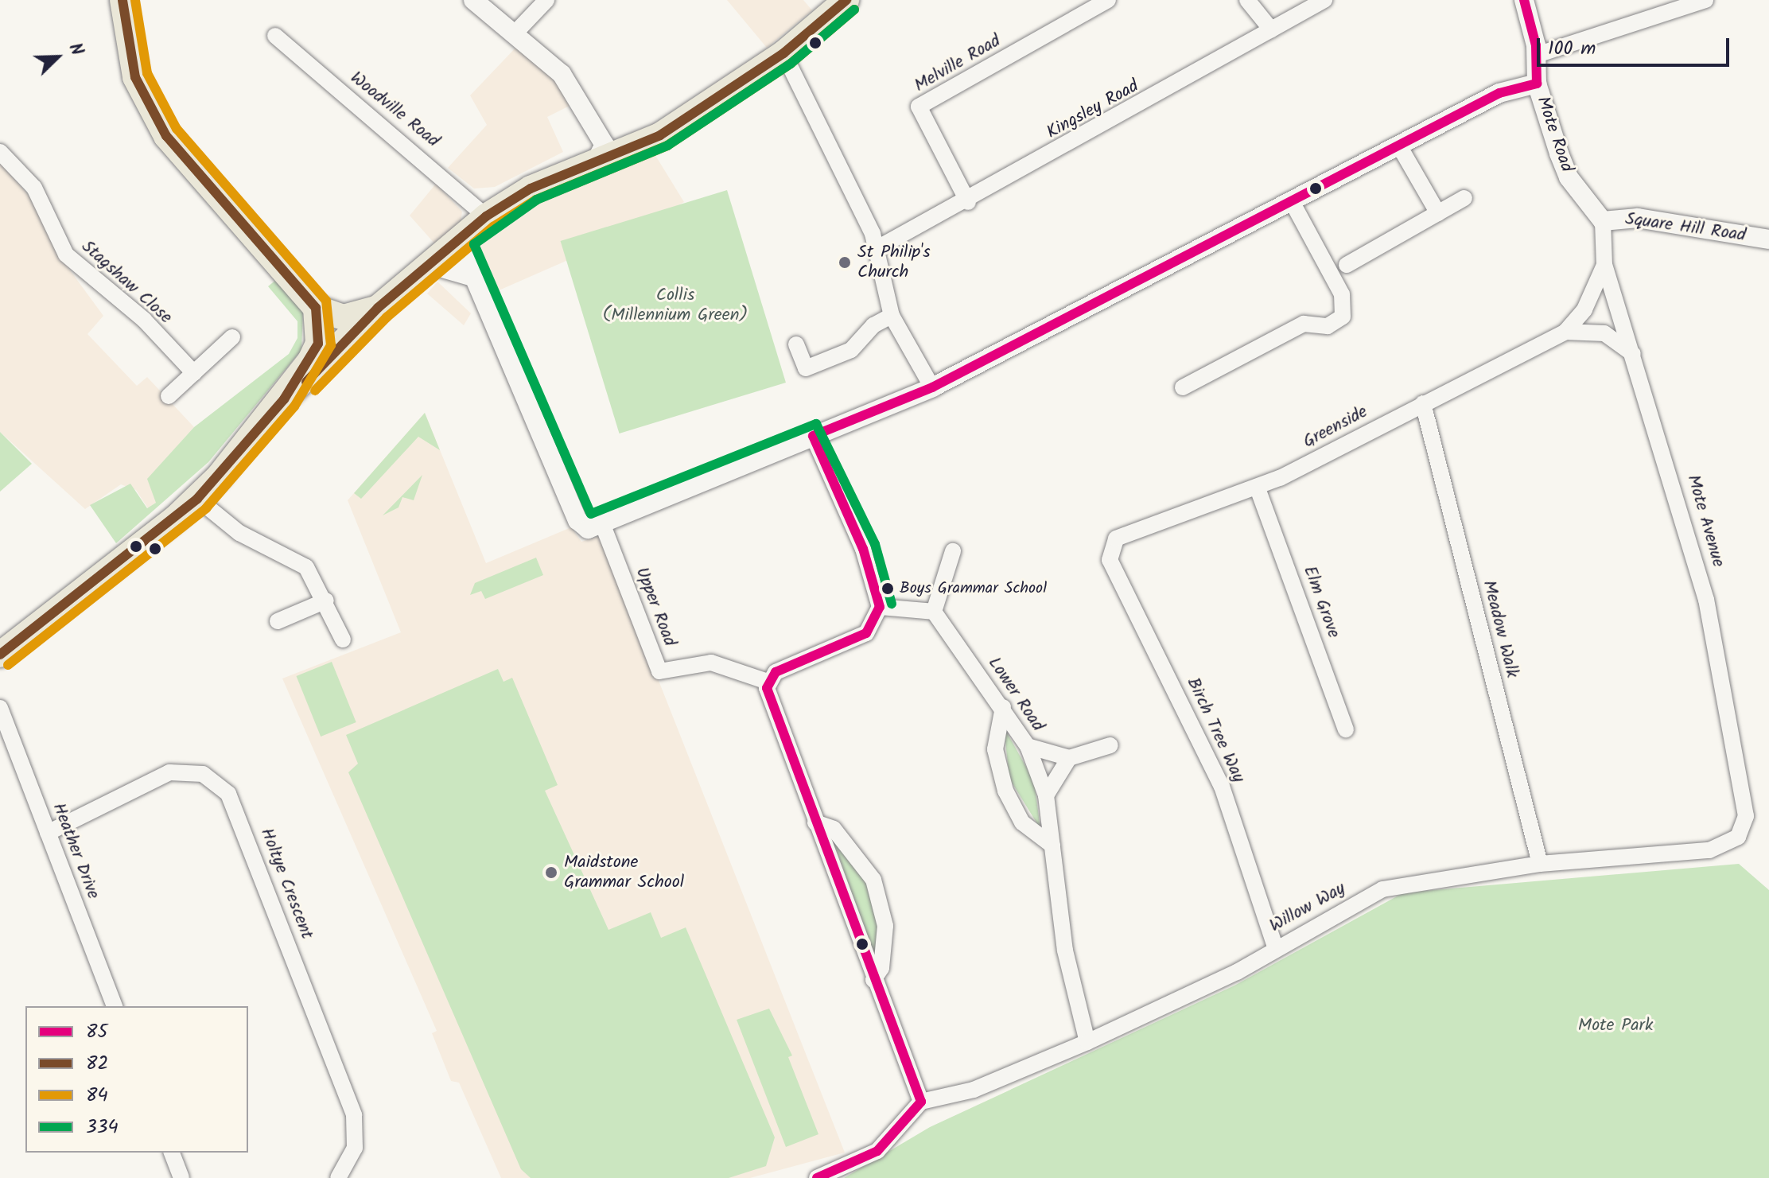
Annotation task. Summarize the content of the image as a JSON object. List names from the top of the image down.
{
  "streets": {
    "street": [
      "Melville Road",
      "Woodville Road",
      "Kingsley Road",
      "Mote Road",
      "Square Hill Road",
      "Stagshaw Close",
      "Greenside",
      "Mote Avenue",
      "Elm Grove",
      "Upper Road",
      "Meadow Walk",
      "Lower Road",
      "Birch Tree Way",
      "Heather Drive",
      "Holtye Crescent",
      "Willow Way"
    ]
  },
  "crossings": [
    ["Melville Road", "Kingsley Road"],
    ["Mote Road", "Square Hill Road"],
    ["Mote Road", "Mote Avenue"],
    ["Square Hill Road", "Mote Avenue"],
    ["Greenside", "Mote Avenue"],
    ["Greenside", "Elm Grove"],
    ["Greenside", "Meadow Walk"],
    ["Greenside", "Birch Tree Way"],
    ["Mote Avenue", "Willow Way"],
    ["Meadow Walk", "Willow Way"],
    ["Lower Road", "Willow Way"],
    ["Birch Tree Way", "Willow Way"],
    ["Heather Drive", "Holtye Crescent"]
  ],
  "parks": ["Collis (Millennium Green)", "Mote Park"],
  "places": ["St Philip's Church", "Boys Grammar School", "Maidstone Grammar School"],
  "lines": [
    "transit line 85",
    "transit line 82",
    "transit line 84",
    "transit line 334"
  ],
  "legend": [
    "85",
    "82",
    "84",
    "334"
  ],
  "scale_bar": "100 m",
  "north": "top right"
}
